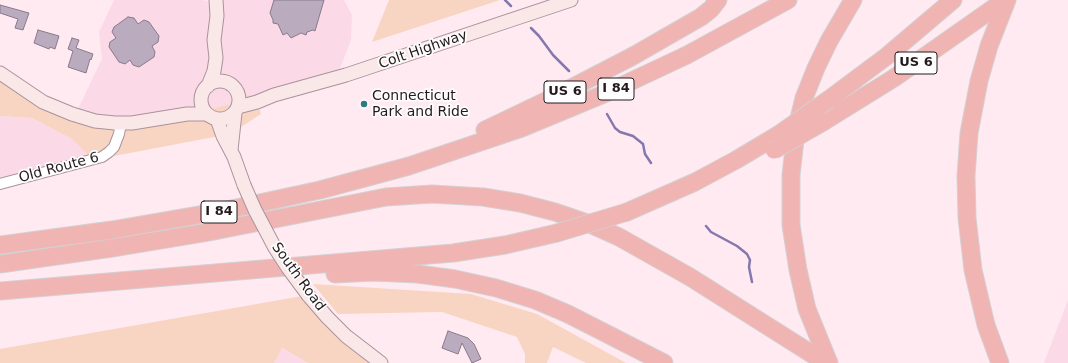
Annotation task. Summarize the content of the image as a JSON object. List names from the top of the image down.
{
  "streets": {
    "highway": ["US 6", "I 84"],
    "main road": ["Colt Highway", "South Road"],
    "street": ["Old Route 6"]
  },
  "crossings": [
    ["Colt Highway", "South Road"],
    ["US 6", "I 84"]
  ],
  "places": ["Connecticut Park and Ride"]
}
